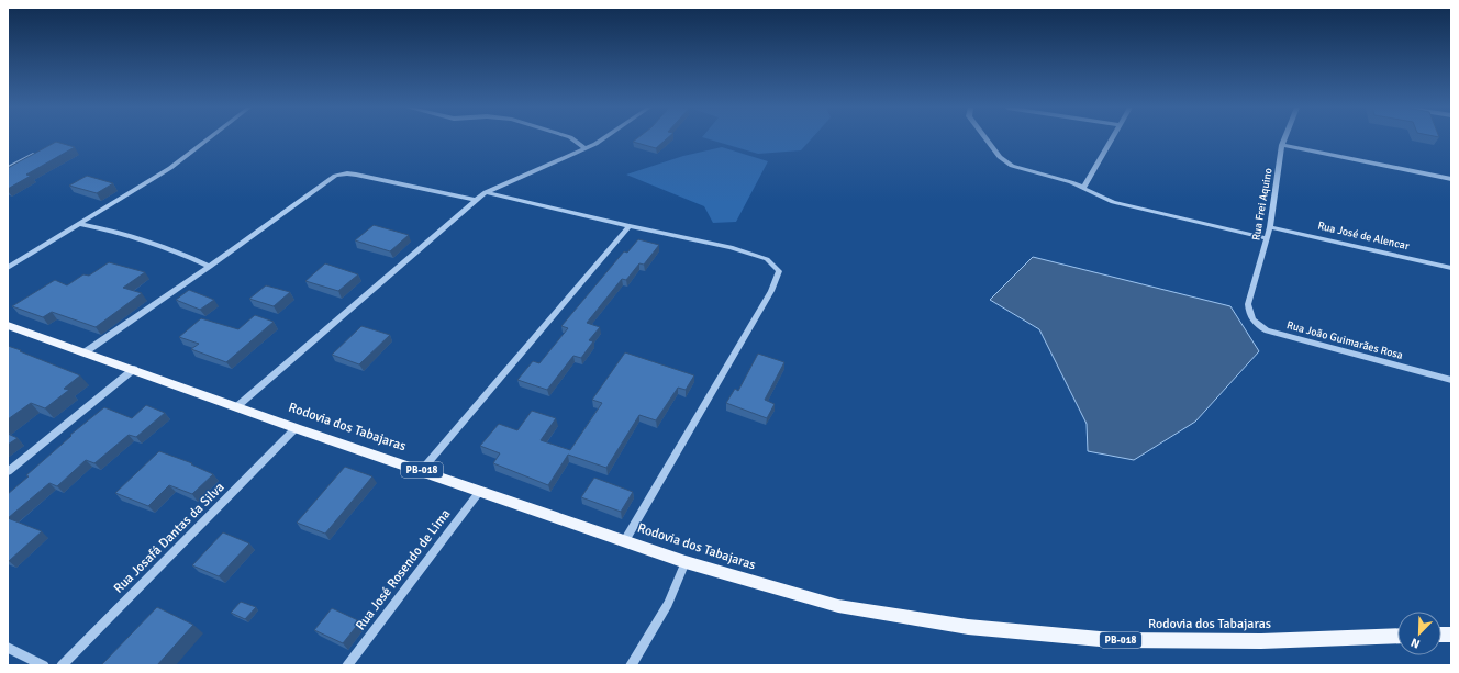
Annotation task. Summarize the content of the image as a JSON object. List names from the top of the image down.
{
  "streets": {
    "main road": ["Rodovia dos Tabajaras", "PB-018"],
    "street": [
      "Rua Frei Aquino",
      "Rua José de Alencar",
      "Rua João Guimarães Rosa",
      "Rua Josafá Dantas da Silva",
      "Rua José Rosendo de Lima"
    ]
  },
  "crossings": [
    ["Rua Frei Aquino", "Rua José de Alencar"],
    ["Rua Frei Aquino", "Rua João Guimarães Rosa"],
    ["Rodovia dos Tabajaras", "Rua Josafá Dantas da Silva"],
    ["Rodovia dos Tabajaras", "Rua José Rosendo de Lima"]
  ],
  "north": "bottom left"
}
